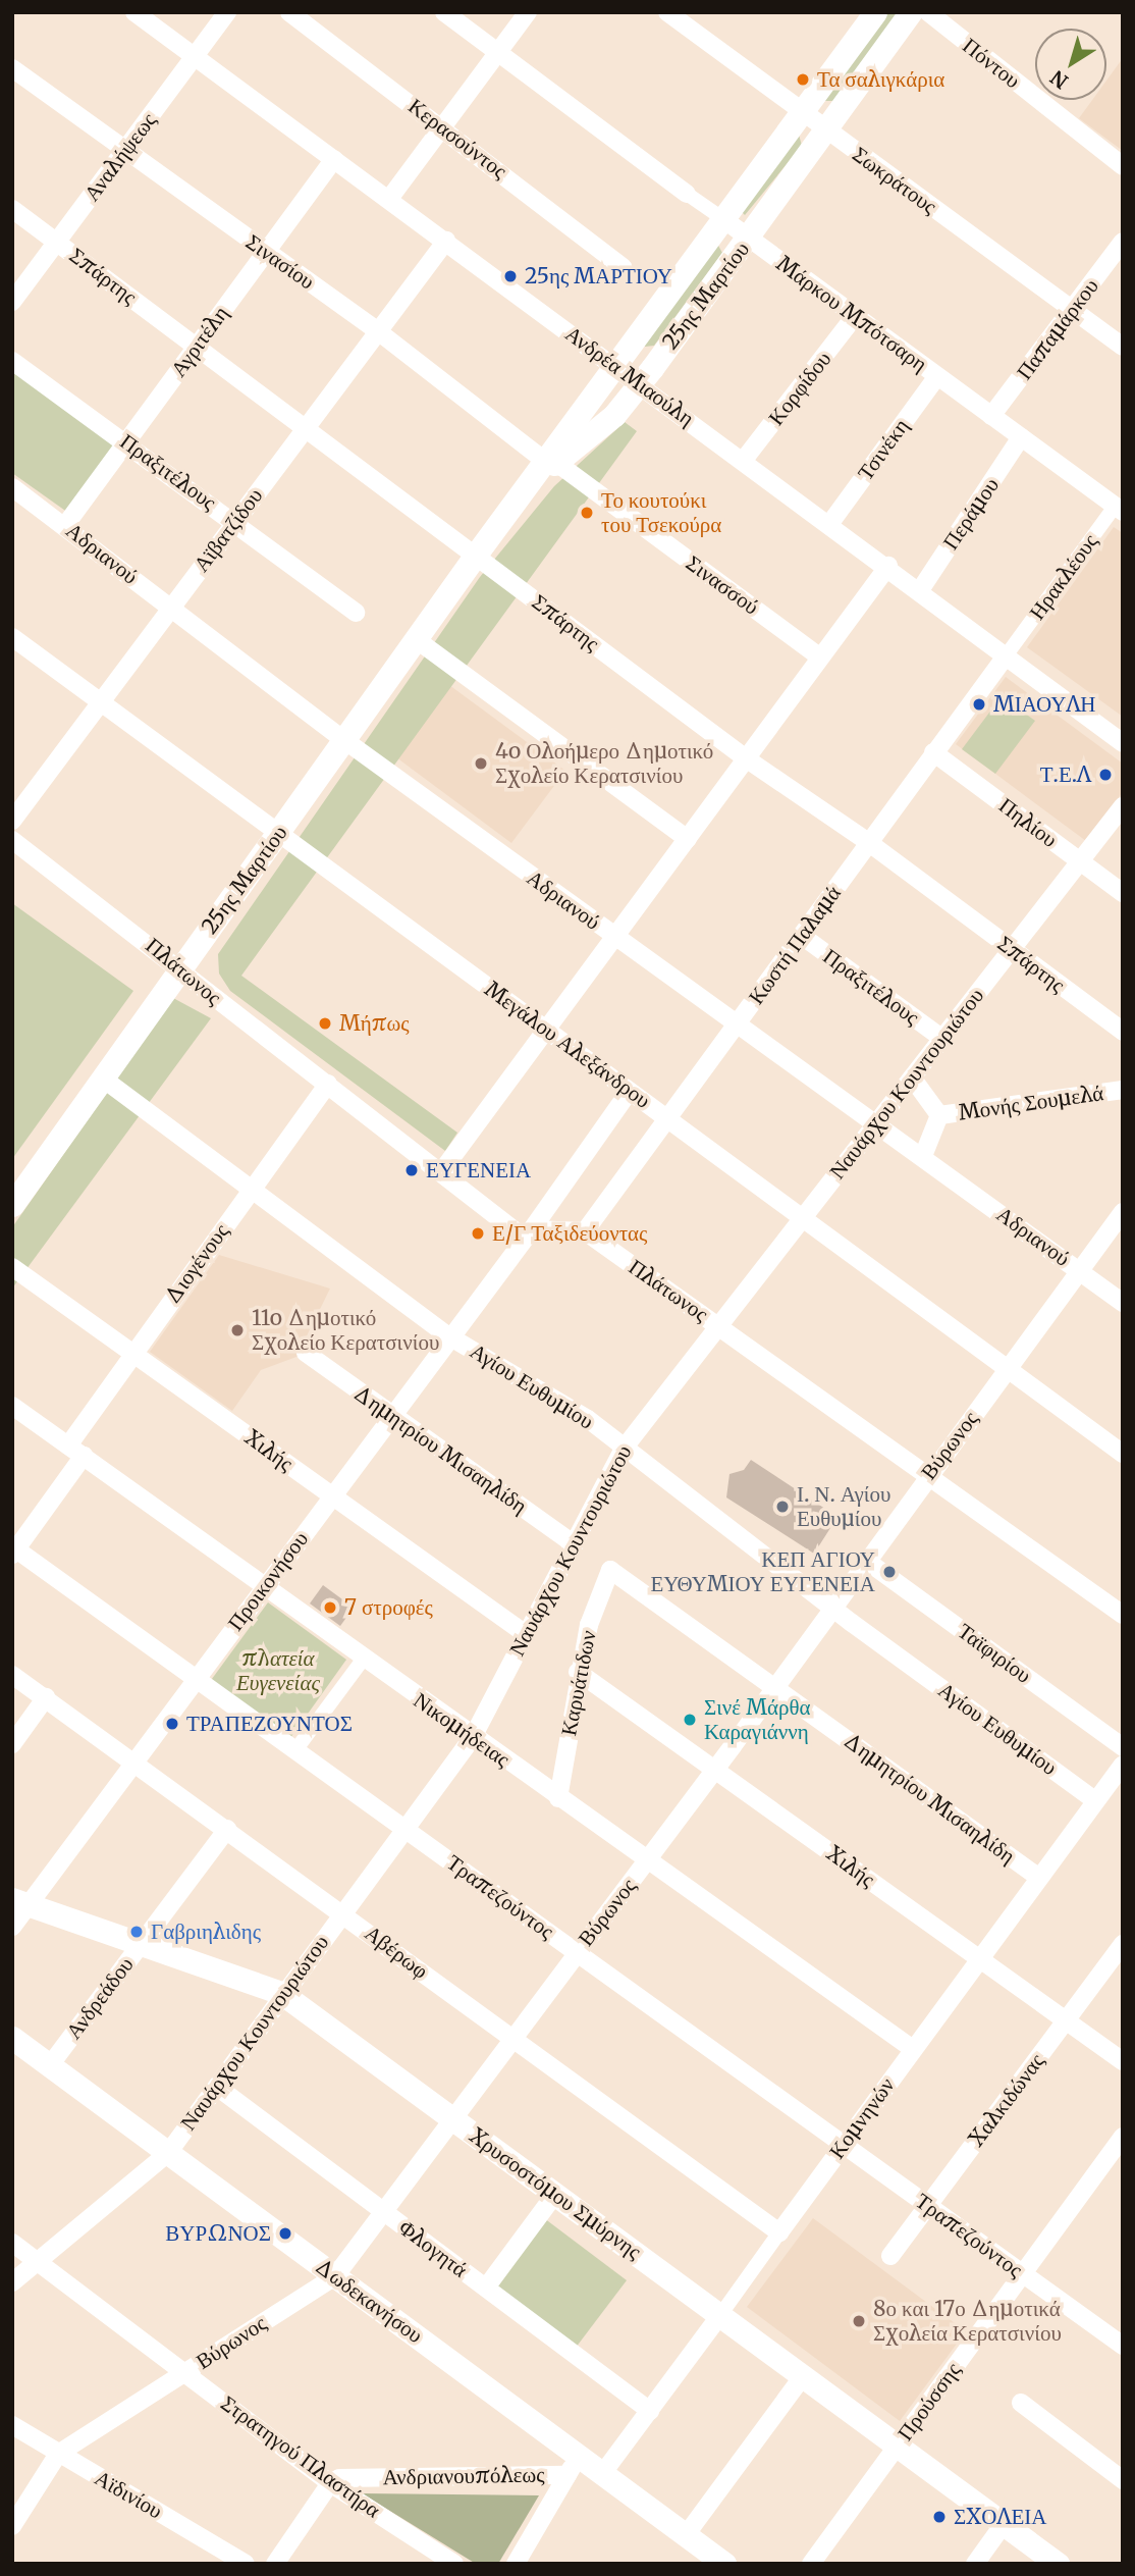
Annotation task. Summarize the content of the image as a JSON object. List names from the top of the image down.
{
  "streets": {
    "street": [
      "Πόντου",
      "Κερασούντος",
      "Αναλήψεως",
      "Σωκράτους",
      "Σινασίου",
      "Σπάρτης",
      "25ης Μαρτίου",
      "Μάρκου Μπότσαρη",
      "Παπαμάρκου",
      "Αγριτέλη",
      "Ανδρέα Μιαούλη",
      "Κορφίδου",
      "Τσινέκη",
      "Πραξιτέλους",
      "Περάμου",
      "Αϊβατζίδου",
      "Αδριανού",
      "Ηρακλέους",
      "Σινασσού",
      "Πηλίου",
      "Κωστή Παλαμά",
      "Πλάτωνος",
      "Μεγάλου Αλεξάνδρου",
      "Ναυάρχου Κουντουριώτου",
      "Μονής Σουμελά",
      "Διογένους",
      "Αγίου Ευθυμίου",
      "Βύρωνος",
      "Δημητρίου Μισαηλίδη",
      "Χιλής",
      "Προικονήσου",
      "Ταϊφιρίου",
      "Καρυάτιδων",
      "Νικομήδειας",
      "Τραπεζούντος",
      "Αβέρωφ",
      "Ανδρεάδου",
      "Χαλκιδώνας",
      "Κομνηνών",
      "Χρυσοστόμου Σμύρνης",
      "Φλογητά",
      "Δωδεκανήσου",
      "Προύσσης",
      "Στρατηγού Πλαστήρα",
      "Ανδριανουπόλεως",
      "Αϊδινίου"
    ]
  },
  "crossings": [
    ["Αναλήψεως", "Σινασίου"],
    ["Αναλήψεως", "Σπάρτης"],
    ["Αναλήψεως", "Ανδρέα Μιαούλη"],
    ["Σωκράτους", "25ης Μαρτίου"],
    ["Σωκράτους", "Παπαμάρκου"],
    ["Σινασίου", "25ης Μαρτίου"],
    ["Σινασίου", "Αγριτέλη"],
    ["Σινασίου", "Αϊβατζίδου"],
    ["Σινασίου", "Σινασσού"],
    ["Σπάρτης", "25ης Μαρτίου"],
    ["Σπάρτης", "Αγριτέλη"],
    ["Σπάρτης", "Αϊβατζίδου"],
    ["Σπάρτης", "Κωστή Παλαμά"],
    ["Σπάρτης", "Ναυάρχου Κουντουριώτου"],
    ["25ης Μαρτίου", "Μάρκου Μπότσαρη"],
    ["25ης Μαρτίου", "Ανδρέα Μιαούλη"],
    ["25ης Μαρτίου", "Αδριανού"],
    ["25ης Μαρτίου", "Σινασσού"],
    ["25ης Μαρτίου", "Πλάτωνος"],
    ["25ης Μαρτίου", "Μεγάλου Αλεξάνδρου"],
    ["25ης Μαρτίου", "Αγίου Ευθυμίου"],
    ["Μάρκου Μπότσαρη", "Παπαμάρκου"],
    ["Μάρκου Μπότσαρη", "Κορφίδου"],
    ["Μάρκου Μπότσαρη", "Τσινέκη"],
    ["Μάρκου Μπότσαρη", "Περάμου"],
    ["Μάρκου Μπότσαρη", "Ηρακλέους"],
    ["Αγριτέλη", "Ανδρέα Μιαούλη"],
    ["Αγριτέλη", "Πραξιτέλους"],
    ["Αγριτέλη", "Αδριανού"],
    ["Ανδρέα Μιαούλη", "Κορφίδου"],
    ["Ανδρέα Μιαούλη", "Τσινέκη"],
    ["Ανδρέα Μιαούλη", "Περάμου"],
    ["Ανδρέα Μιαούλη", "Αϊβατζίδου"],
    ["Ανδρέα Μιαούλη", "Ηρακλέους"],
    ["Ανδρέα Μιαούλη", "Κωστή Παλαμά"],
    ["Πραξιτέλους", "Αϊβατζίδου"],
    ["Πραξιτέλους", "Κωστή Παλαμά"],
    ["Πραξιτέλους", "Ναυάρχου Κουντουριώτου"],
    ["Αϊβατζίδου", "Αδριανού"],
    ["Αϊβατζίδου", "Μεγάλου Αλεξάνδρου"],
    ["Αδριανού", "Κωστή Παλαμά"],
    ["Αδριανού", "Ναυάρχου Κουντουριώτου"],
    ["Αδριανού", "Μονής Σουμελά"],
    ["Αδριανού", "Βύρωνος"],
    ["Ηρακλέους", "Κωστή Παλαμά"],
    ["Πηλίου", "Κωστή Παλαμά"],
    ["Πηλίου", "Ναυάρχου Κουντουριώτου"],
    ["Κωστή Παλαμά", "Πλάτωνος"],
    ["Κωστή Παλαμά", "Μεγάλου Αλεξάνδρου"],
    ["Πλάτωνος", "Ναυάρχου Κουντουριώτου"],
    ["Πλάτωνος", "Διογένους"],
    ["Πλάτωνος", "Βύρωνος"],
    ["Πλάτωνος", "Προικονήσου"],
    ["Μεγάλου Αλεξάνδρου", "Ναυάρχου Κουντουριώτου"],
    ["Μεγάλου Αλεξάνδρου", "Βύρωνος"],
    ["Μεγάλου Αλεξάνδρου", "Προικονήσου"],
    ["Ναυάρχου Κουντουριώτου", "Μονής Σουμελά"],
    ["Ναυάρχου Κουντουριώτου", "Αγίου Ευθυμίου"],
    ["Ναυάρχου Κουντουριώτου", "Δημητρίου Μισαηλίδη"],
    ["Ναυάρχου Κουντουριώτου", "Χιλής"],
    ["Ναυάρχου Κουντουριώτου", "Νικομήδειας"],
    ["Ναυάρχου Κουντουριώτου", "Τραπεζούντος"],
    ["Ναυάρχου Κουντουριώτου", "Αβέρωφ"],
    ["Ναυάρχου Κουντουριώτου", "Χρυσοστόμου Σμύρνης"],
    ["Ναυάρχου Κουντουριώτου", "Φλογητά"],
    ["Ναυάρχου Κουντουριώτου", "Δωδεκανήσου"],
    ["Ναυάρχου Κουντουριώτου", "Στρατηγού Πλαστήρα"],
    ["Διογένους", "Αγίου Ευθυμίου"],
    ["Διογένους", "Χιλής"],
    ["Διογένους", "Νικομήδειας"],
    ["Διογένους", "Τραπεζούντος"],
    ["Αγίου Ευθυμίου", "Βύρωνος"],
    ["Αγίου Ευθυμίου", "Προικονήσου"],
    ["Αγίου Ευθυμίου", "Κομνηνών"],
    ["Βύρωνος", "Δημητρίου Μισαηλίδη"],
    ["Βύρωνος", "Χιλής"],
    ["Βύρωνος", "Ταϊφιρίου"],
    ["Βύρωνος", "Νικομήδειας"],
    ["Βύρωνος", "Τραπεζούντος"],
    ["Βύρωνος", "Αβέρωφ"],
    ["Βύρωνος", "Χρυσοστόμου Σμύρνης"],
    ["Βύρωνος", "Φλογητά"],
    ["Βύρωνος", "Δωδεκανήσου"],
    ["Βύρωνος", "Στρατηγού Πλαστήρα"],
    ["Βύρωνος", "Αϊδινίου"],
    ["Δημητρίου Μισαηλίδη", "Προικονήσου"],
    ["Δημητρίου Μισαηλίδη", "Καρυάτιδων"],
    ["Δημητρίου Μισαηλίδη", "Κομνηνών"],
    ["Χιλής", "Προικονήσου"],
    ["Χιλής", "Καρυάτιδων"],
    ["Χιλής", "Χαλκιδώνας"],
    ["Χιλής", "Κομνηνών"],
    ["Προικονήσου", "Νικομήδειας"],
    ["Προικονήσου", "Τραπεζούντος"],
    ["Προικονήσου", "Αβέρωφ"],
    ["Προικονήσου", "Χρυσοστόμου Σμύρνης"],
    ["Καρυάτιδων", "Νικομήδειας"],
    ["Νικομήδειας", "Κομνηνών"],
    ["Τραπεζούντος", "Χαλκιδώνας"],
    ["Τραπεζούντος", "Κομνηνών"],
    ["Τραπεζούντος", "Προύσσης"],
    ["Αβέρωφ", "Ανδρεάδου"],
    ["Αβέρωφ", "Κομνηνών"],
    ["Ανδρεάδου", "Χρυσοστόμου Σμύρνης"],
    ["Ανδρεάδου", "Δωδεκανήσου"],
    ["Κομνηνών", "Χρυσοστόμου Σμύρνης"],
    ["Κομνηνών", "Φλογητά"],
    ["Κομνηνών", "Δωδεκανήσου"],
    ["Χρυσοστόμου Σμύρνης", "Προύσσης"],
    ["Δωδεκανήσου", "Ανδριανουπόλεως"],
    ["Στρατηγού Πλαστήρα", "Ανδριανουπόλεως"]
  ],
  "parks": ["πλατεία Ευγενείας"],
  "places": [
    "Τα σαλιγκάρια",
    "25ης ΜΑΡΤΙΟΥ",
    "Το κουτούκι του Τσεκούρα",
    "ΜΙΑΟΥΛΗ",
    "4o Ολοήμερο Δημοτικό Σχολείο Κερατσινίου",
    "Τ.Ε.Λ",
    "Μήπως",
    "ΕΥΓΕΝΕΙΑ",
    "Ε/Γ Ταξιδεύοντας",
    "11o Δημοτικό Σχολείο Κερατσινίου",
    "Ι. Ν. Αγίου Ευθυμίου",
    "ΚΕΠ ΑΓΙΟΥ ΕΥΘΥΜΙΟΥ ΕΥΓΕΝΕΙΑ",
    "7 στροφές",
    "Σινέ Μάρθα Καραγιάννη",
    "ΤΡΑΠΕΖΟΥΝΤΟΣ",
    "Γαβριηλιδης",
    "ΒΥΡΩΝΟΣ",
    "8ο και 17ο Δημοτικά Σχολεία Κερατσινίου",
    "ΣΧΟΛΕΙΑ"
  ],
  "north": "bottom left"
}
